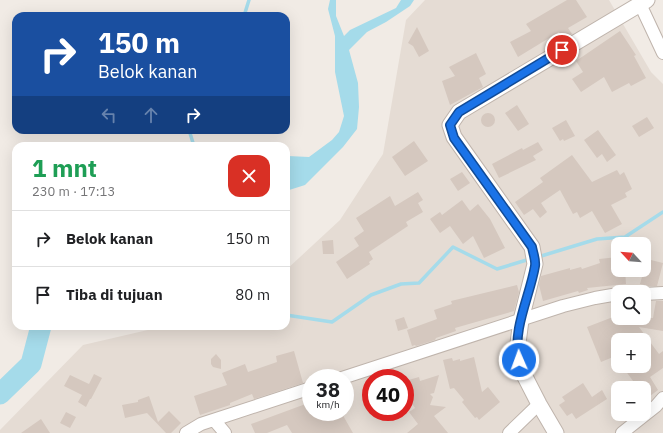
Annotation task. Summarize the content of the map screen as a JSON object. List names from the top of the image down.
{
  "north": "top left",
  "page": {
    "turn": ["150 m", "Belok kanan"],
    "heading": ["1 mnt", "230 m · 17:13"],
    "list": [
      {
        "name": "Belok kanan",
        "value": "150 m"
      },
      {
        "name": "Tiba di tujuan",
        "value": "80 m"
      }
    ],
    "map_buttons": ["+", "−"],
    "speed": "38 km/h",
    "limit": "40"
  }
}
